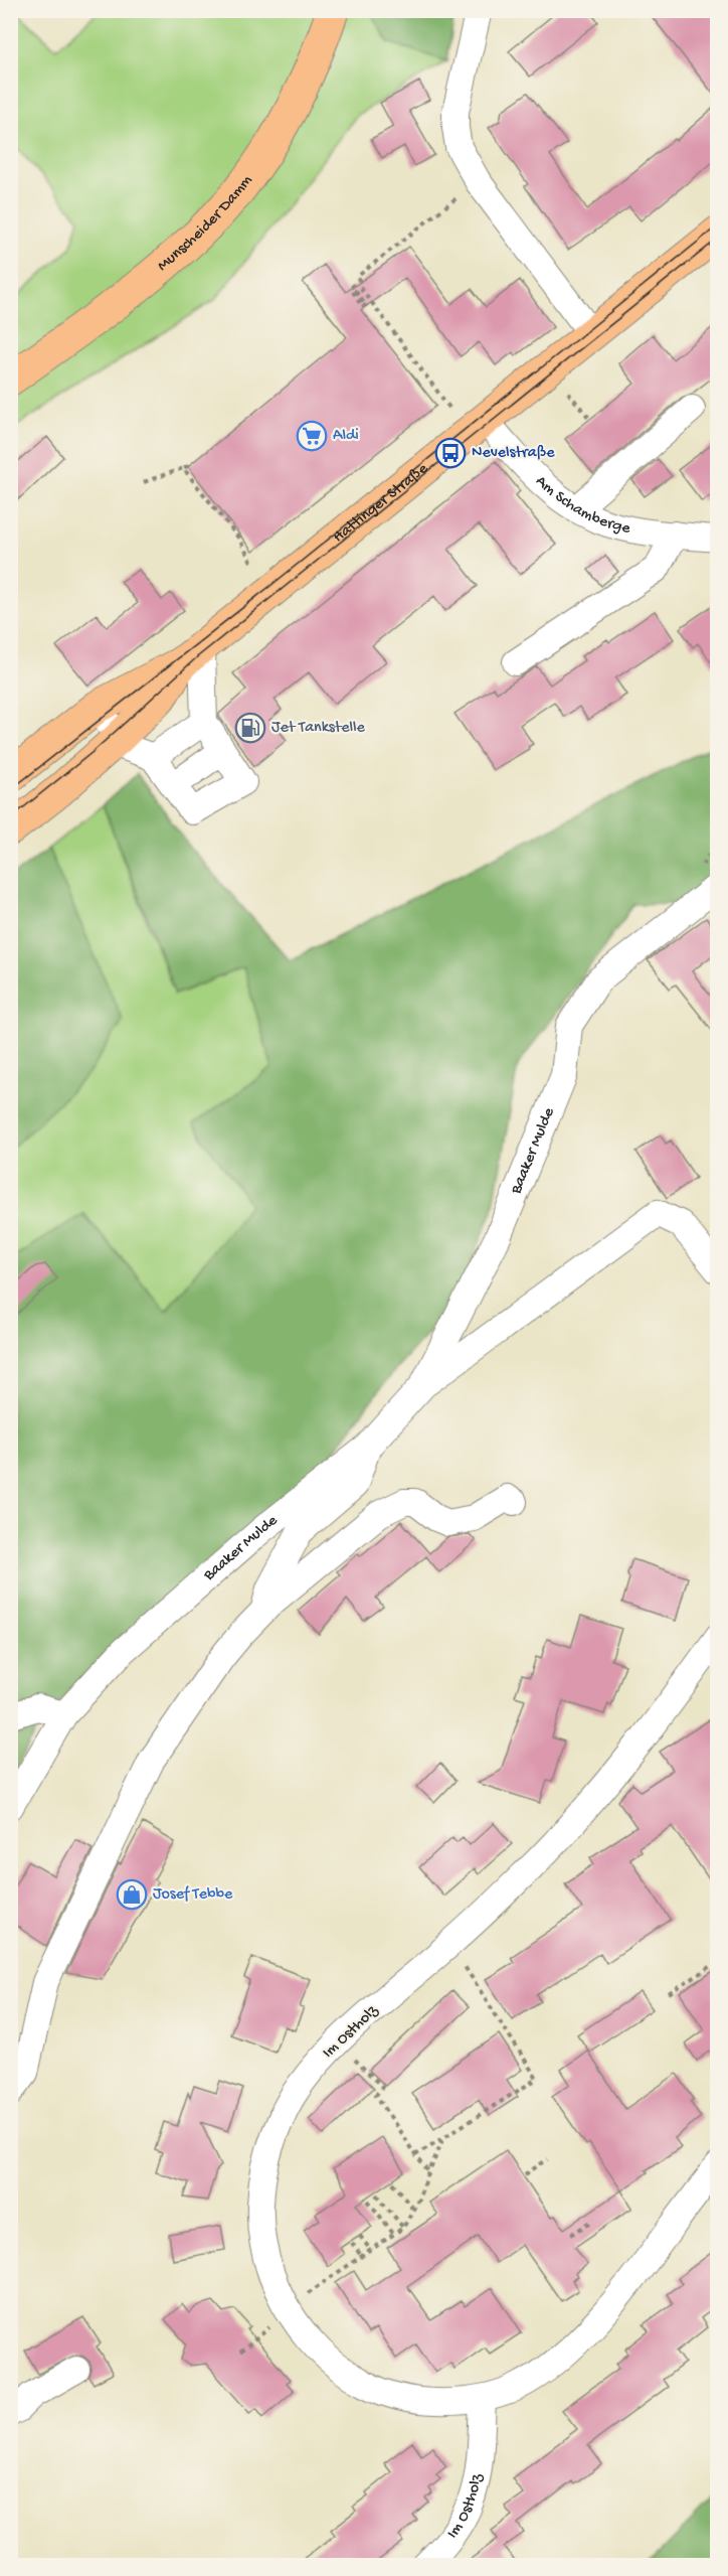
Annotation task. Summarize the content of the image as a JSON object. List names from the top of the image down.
{
  "streets": {
    "main road": ["Munscheider Damm", "Hattinger Straße"],
    "street": ["Am Schamberge", "Baaker Mulde", "Im Ostholz"]
  },
  "crossings": [
    ["Am Schamberge", "Hattinger Straße"]
  ],
  "places": {
    "supermarket": ["Aldi"],
    "bus stop": ["Nevelstraße"],
    "fuel station": ["Jet Tankstelle"],
    "shop": ["Josef Tebbe"]
  }
}
